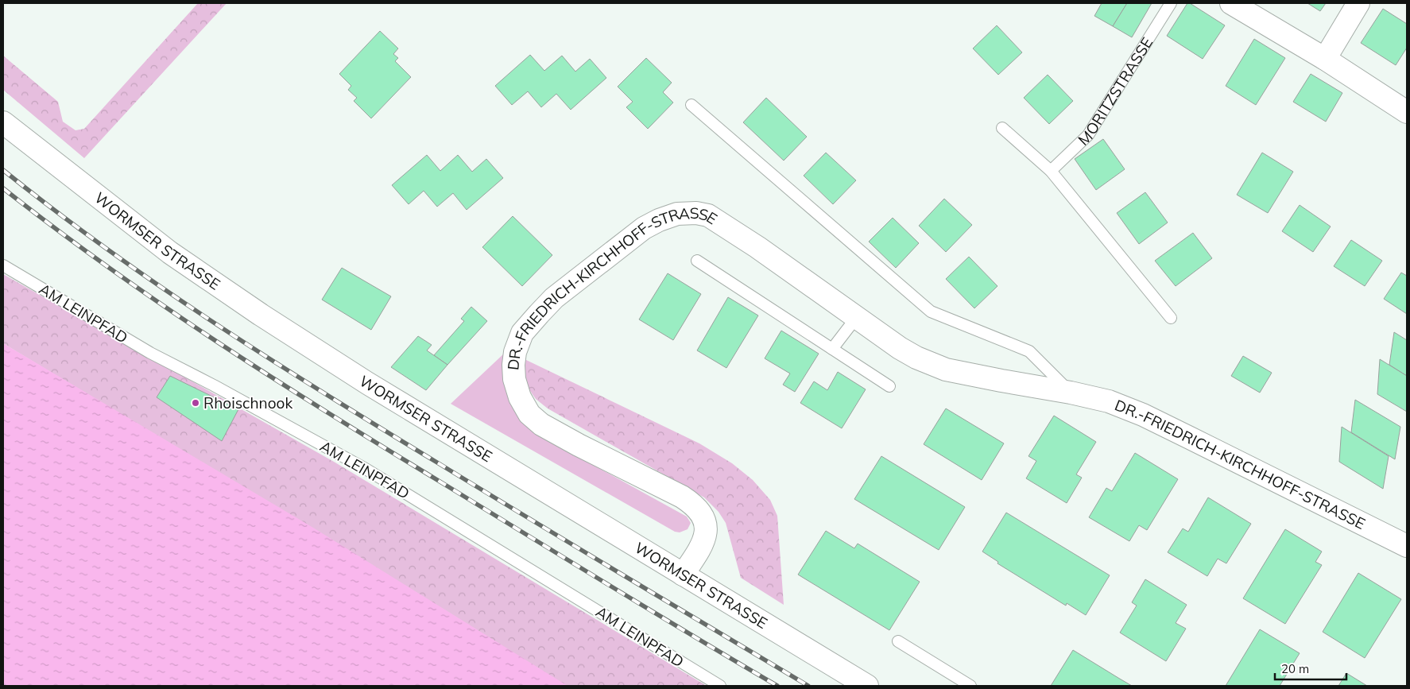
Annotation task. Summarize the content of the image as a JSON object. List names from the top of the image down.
{
  "streets": {
    "street": ["WORMSER STRASSE", "DR.-FRIEDRICH-KIRCHHOFF-STRASSE"],
    "lane": ["MORITZSTRASSE", "AM LEINPFAD"]
  },
  "crossings": [
    ["WORMSER STRASSE", "DR.-FRIEDRICH-KIRCHHOFF-STRASSE"]
  ],
  "places": ["Rhoischnook"],
  "scale_bar": "20 m"
}
